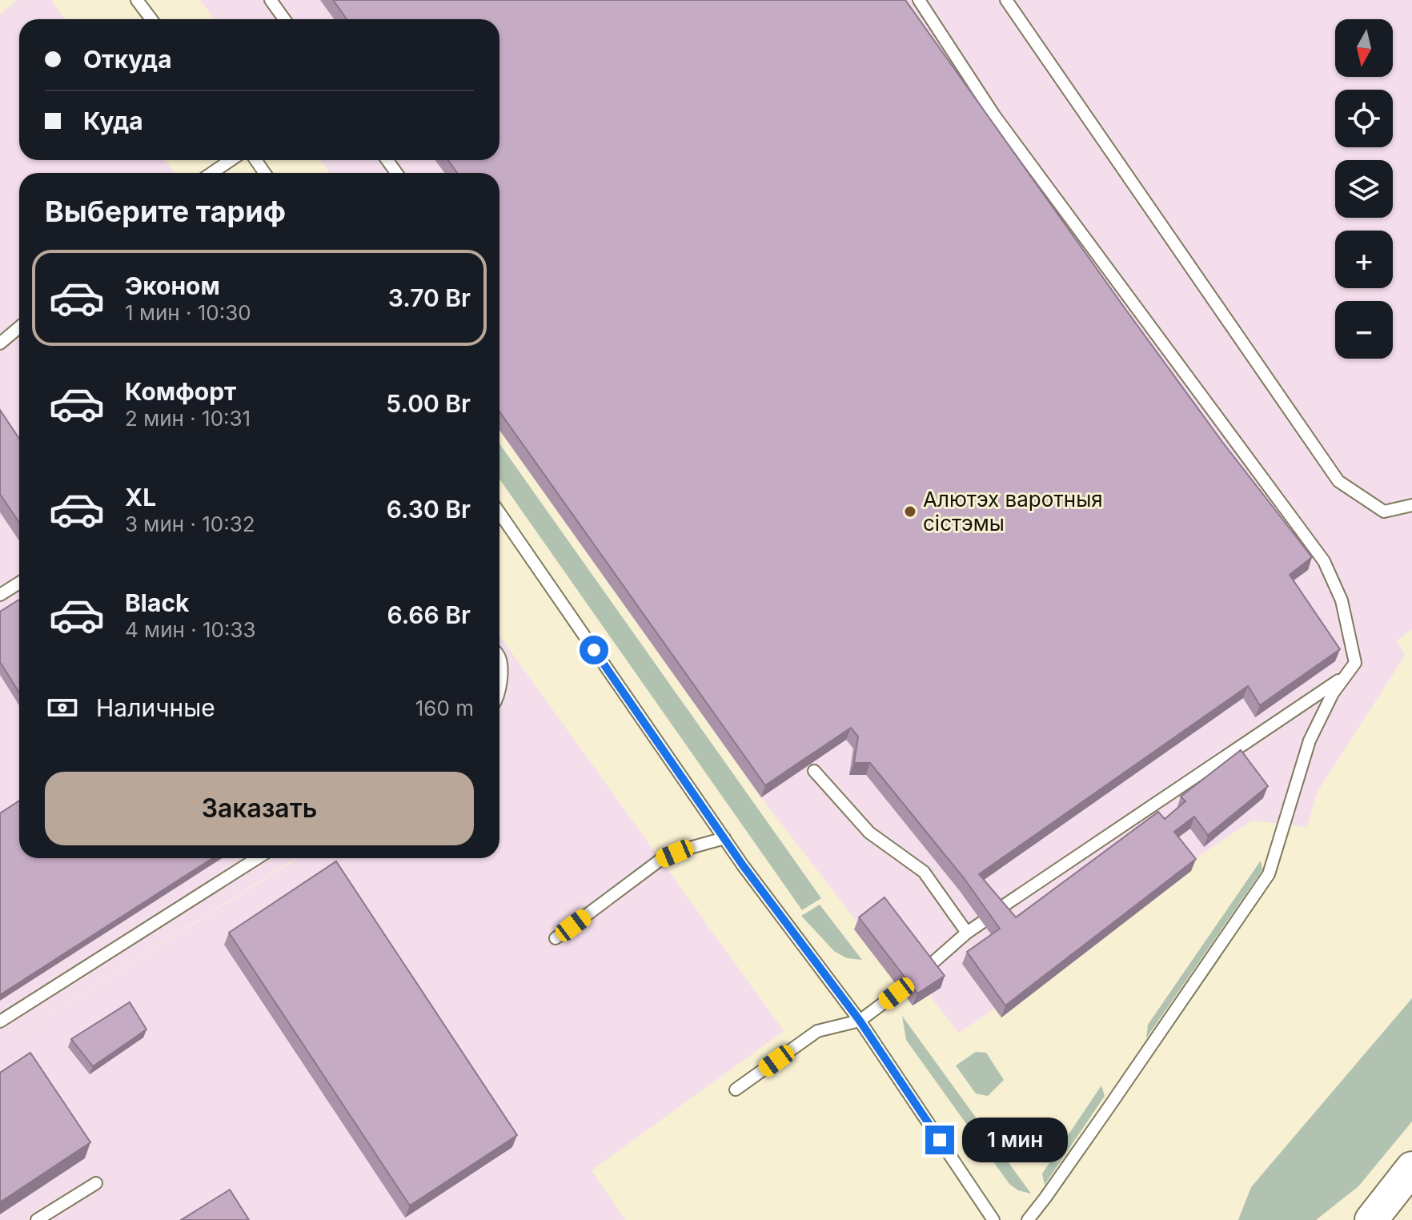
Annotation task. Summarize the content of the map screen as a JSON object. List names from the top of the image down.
{
  "places": ["Алютэх варотныя сістэмы"],
  "north": "bottom",
  "page": {
    "map_buttons": ["+", "−"],
    "banner": ["Откуда", "Куда"],
    "heading": "Выберите тариф",
    "list": [
      {
        "name": "Эконом",
        "note": "1 мин · 10:30",
        "value": "3.70 Br"
      },
      {
        "name": "Комфорт",
        "note": "2 мин · 10:31",
        "value": "5.00 Br"
      },
      {
        "name": "XL",
        "note": "3 мин · 10:32",
        "value": "6.30 Br"
      },
      {
        "name": "Black",
        "note": "4 мин · 10:33",
        "value": "6.66 Br"
      }
    ],
    "pay": ["Наличные", "160 m"],
    "buttons": "Заказать",
    "bubble": "1 мин"
  }
}
